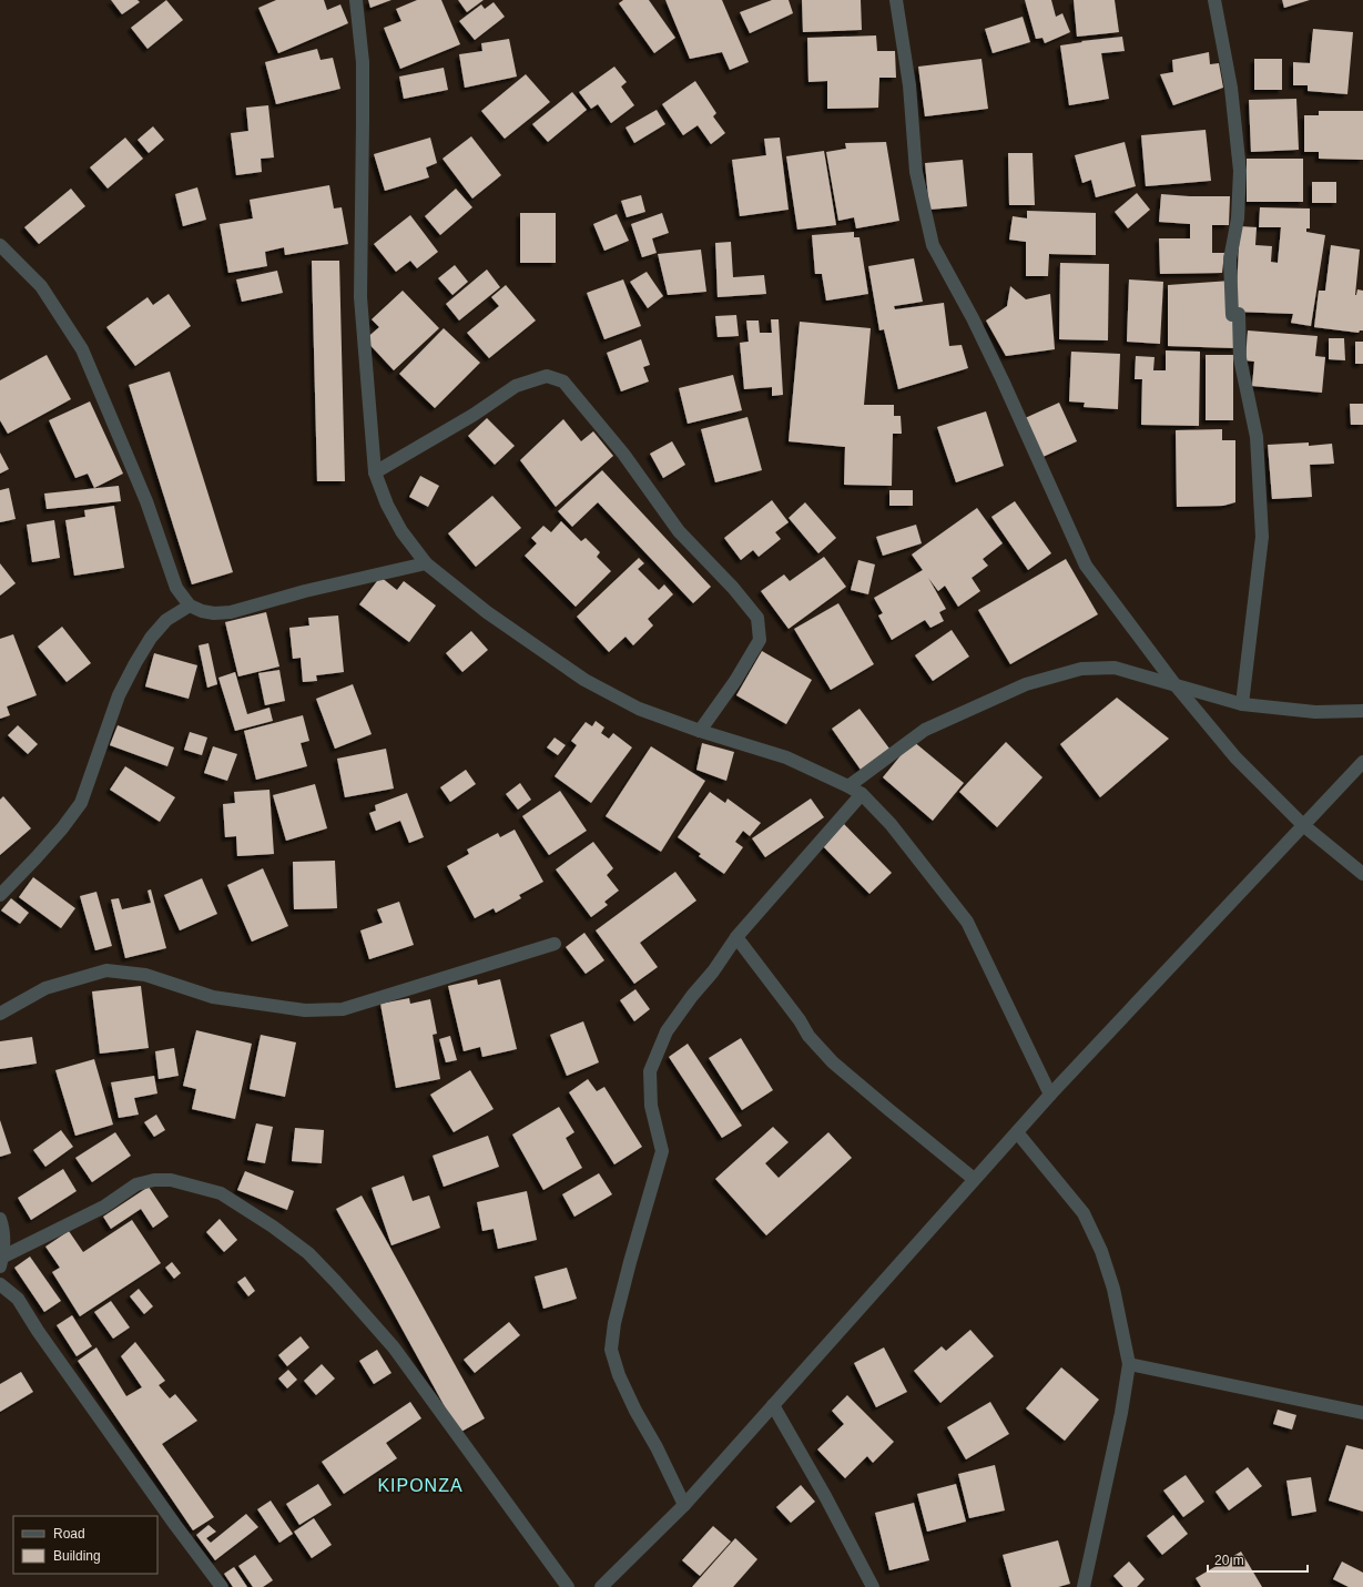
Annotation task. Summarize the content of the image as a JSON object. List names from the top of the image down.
{
  "districts": ["KIPONZA"],
  "legend": ["Road", "Building"],
  "scale_bar": "20 m"
}
